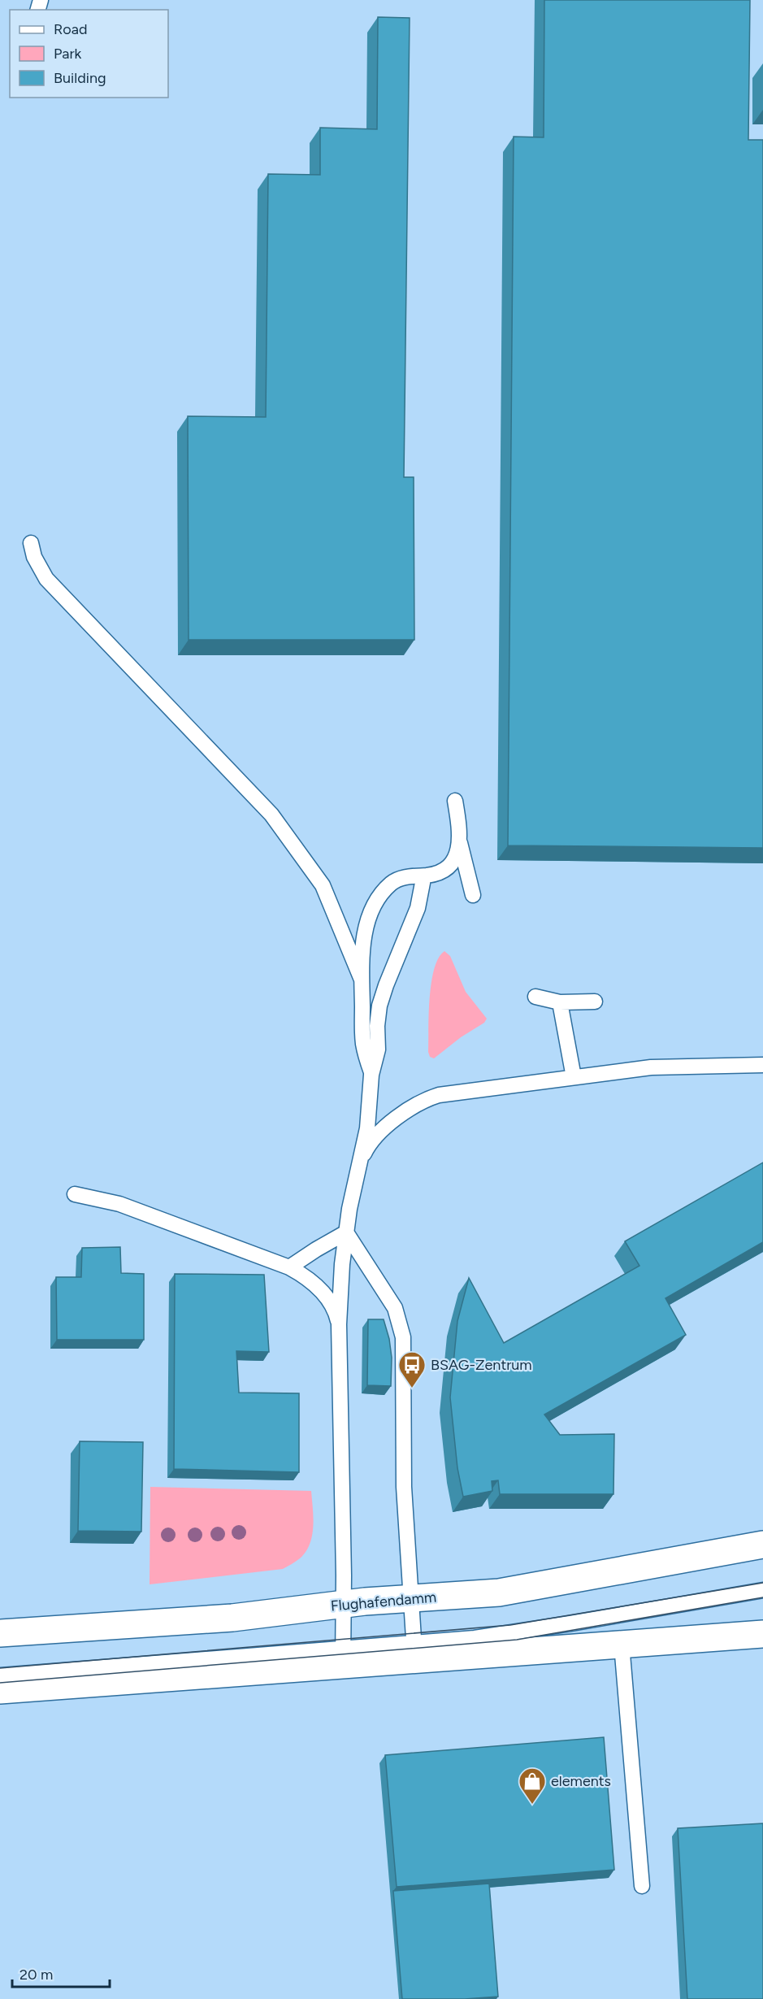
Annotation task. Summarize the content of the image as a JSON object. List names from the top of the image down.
{
  "streets": {
    "main road": ["Flughafendamm"]
  },
  "places": {
    "bus stop": ["BSAG-Zentrum"],
    "shop": ["elements"]
  },
  "legend": ["Road", "Park", "Building"],
  "scale_bar": "20 m"
}
